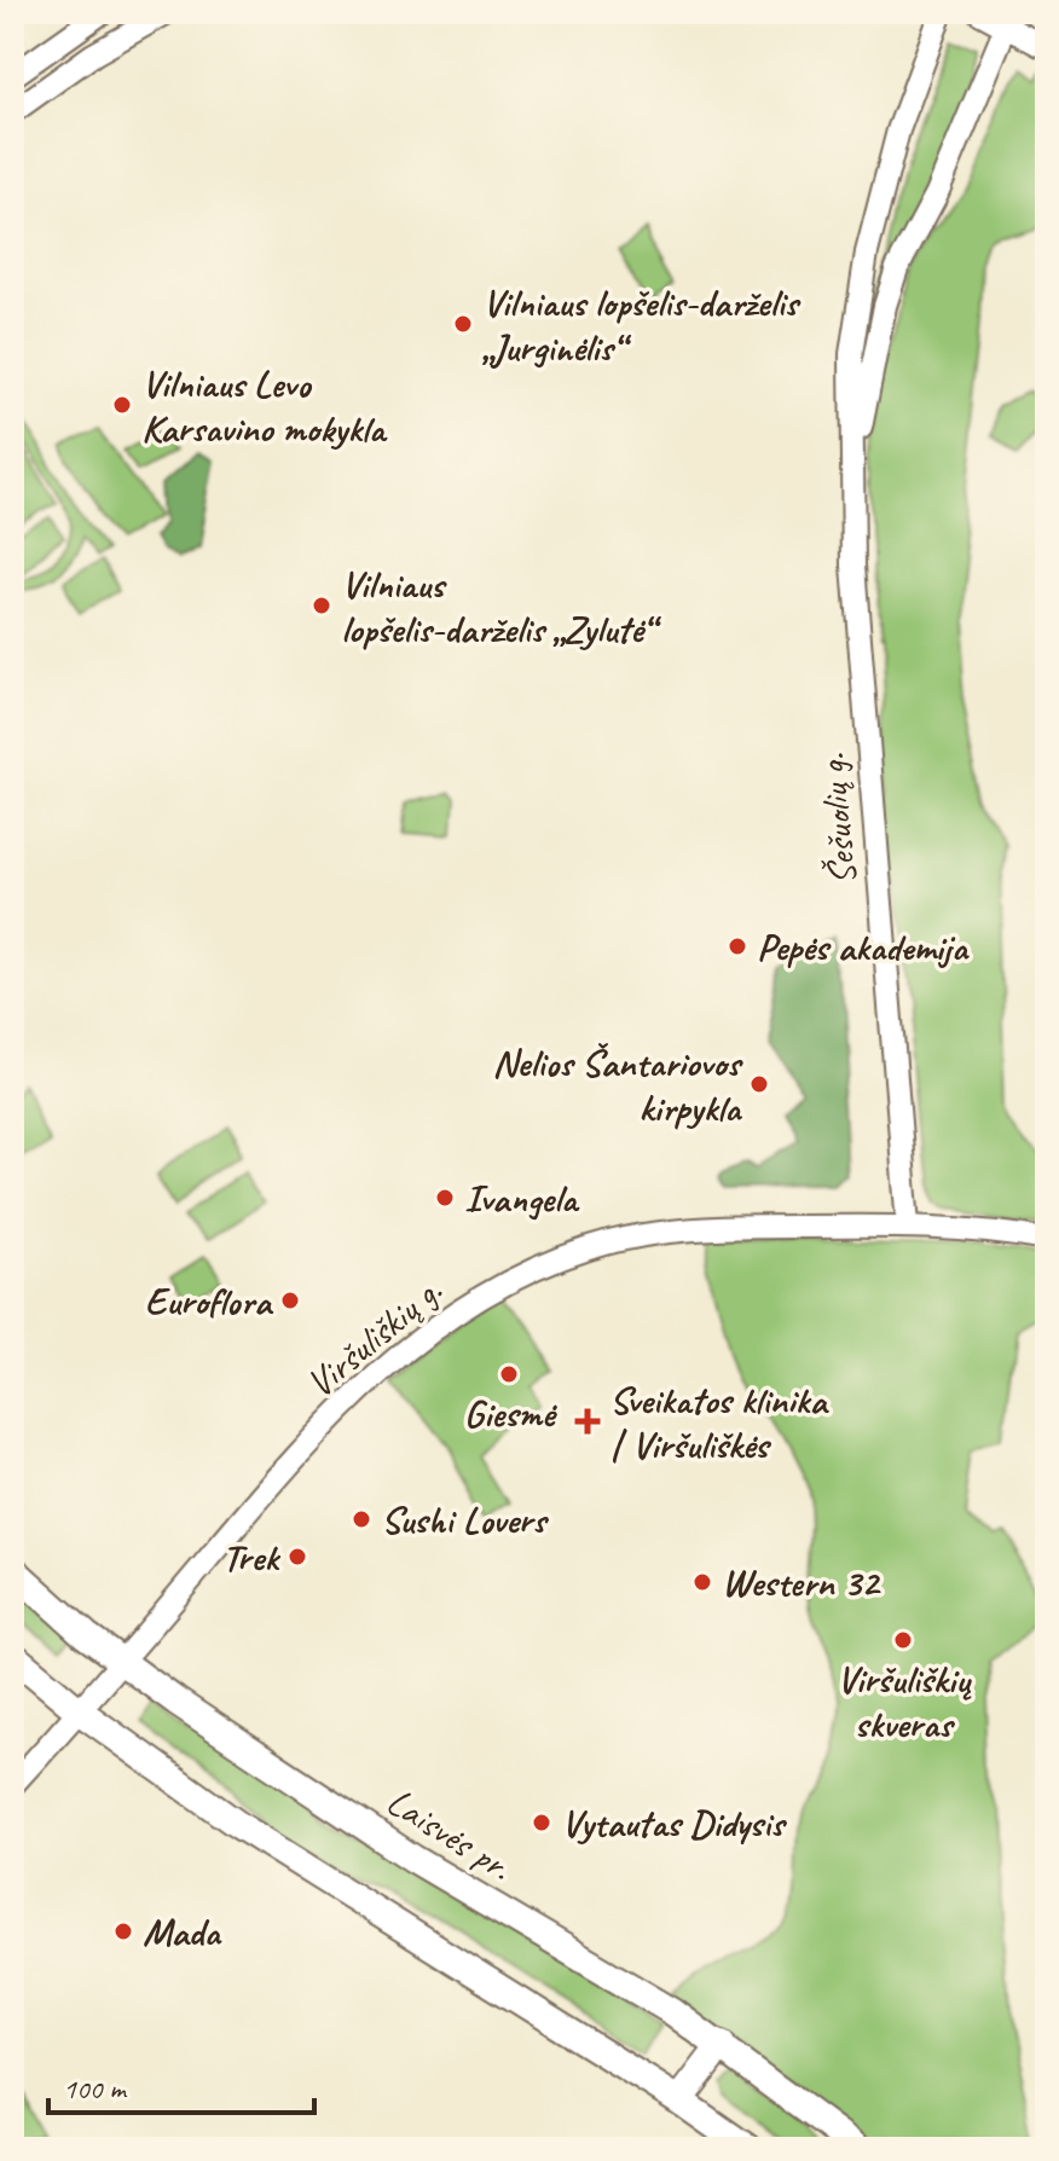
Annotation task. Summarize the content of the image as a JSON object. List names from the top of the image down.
{
  "streets": {
    "main road": ["Laisvės pr."],
    "street": ["Šešuolių g.", "Viršuliškių g."]
  },
  "crossings": [
    ["Šešuolių g.", "Viršuliškių g."],
    ["Viršuliškių g.", "Laisvės pr."]
  ],
  "places": {
    "other": [
      "Vilniaus lopšelis-darželis „Jurginėlis“",
      "Vilniaus Levo Karsavino mokykla",
      "Vilniaus lopšelis-darželis „Zylutė“",
      "Pepės akademija",
      "Nelios Šantariovos kirpykla",
      "Ivangela",
      "Euroflora",
      "Giesmė",
      "Sushi Lovers",
      "Trek",
      "Western 32",
      "Viršuliškių skveras",
      "Vytautas Didysis",
      "Mada"
    ],
    "health": ["Sveikatos klinika | Viršuliškės"]
  },
  "scale_bar": "100 m"
}
